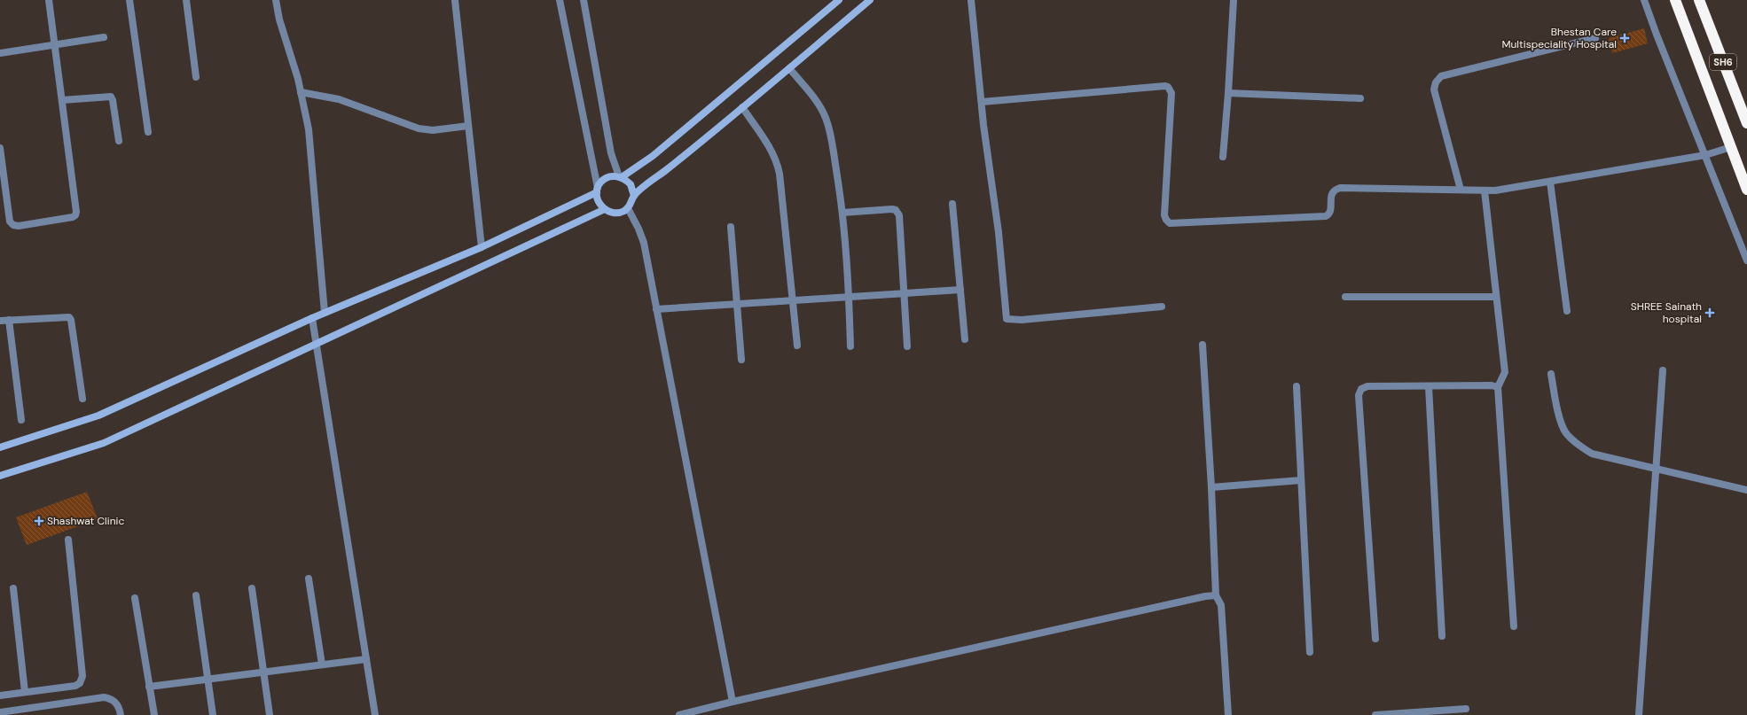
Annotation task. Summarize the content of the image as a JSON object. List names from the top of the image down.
{
  "streets": {
    "highway": ["SH6"]
  },
  "places": {
    "health": ["Bhestan Care Multispeciality Hospital", "SHREE Sainath hospital", "Shashwat Clinic"]
  }
}
